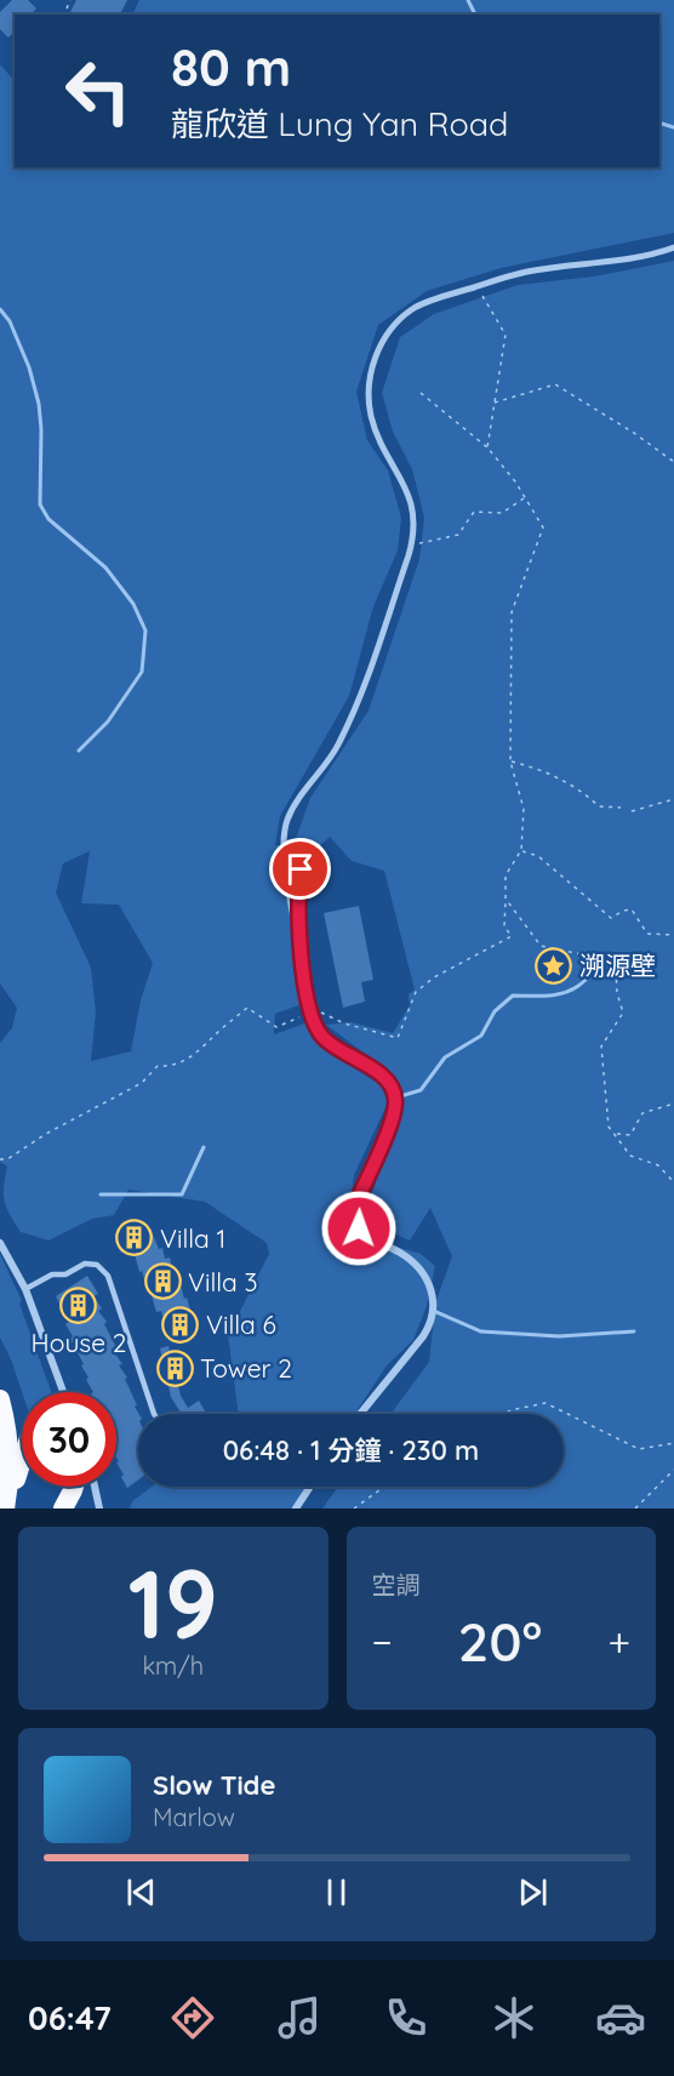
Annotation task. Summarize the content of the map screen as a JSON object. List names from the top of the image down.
{
  "places": {
    "place": ["溯源壁"],
    "building": [
      "Villa 1",
      "Villa 3",
      "House 2",
      "Villa 6",
      "Tower 2"
    ]
  },
  "page": {
    "turn": ["80 m", "龍欣道 Lung Yan Road"],
    "limit": "30",
    "trip": "06:48 · 1 分鐘 · 230 m",
    "tile": [
      ["19", "km/h"],
      "空調"
    ],
    "heat": ["−", "20°", "+"],
    "song": ["Slow Tide", "Marlow"],
    "tabs": "06:47"
  }
}
